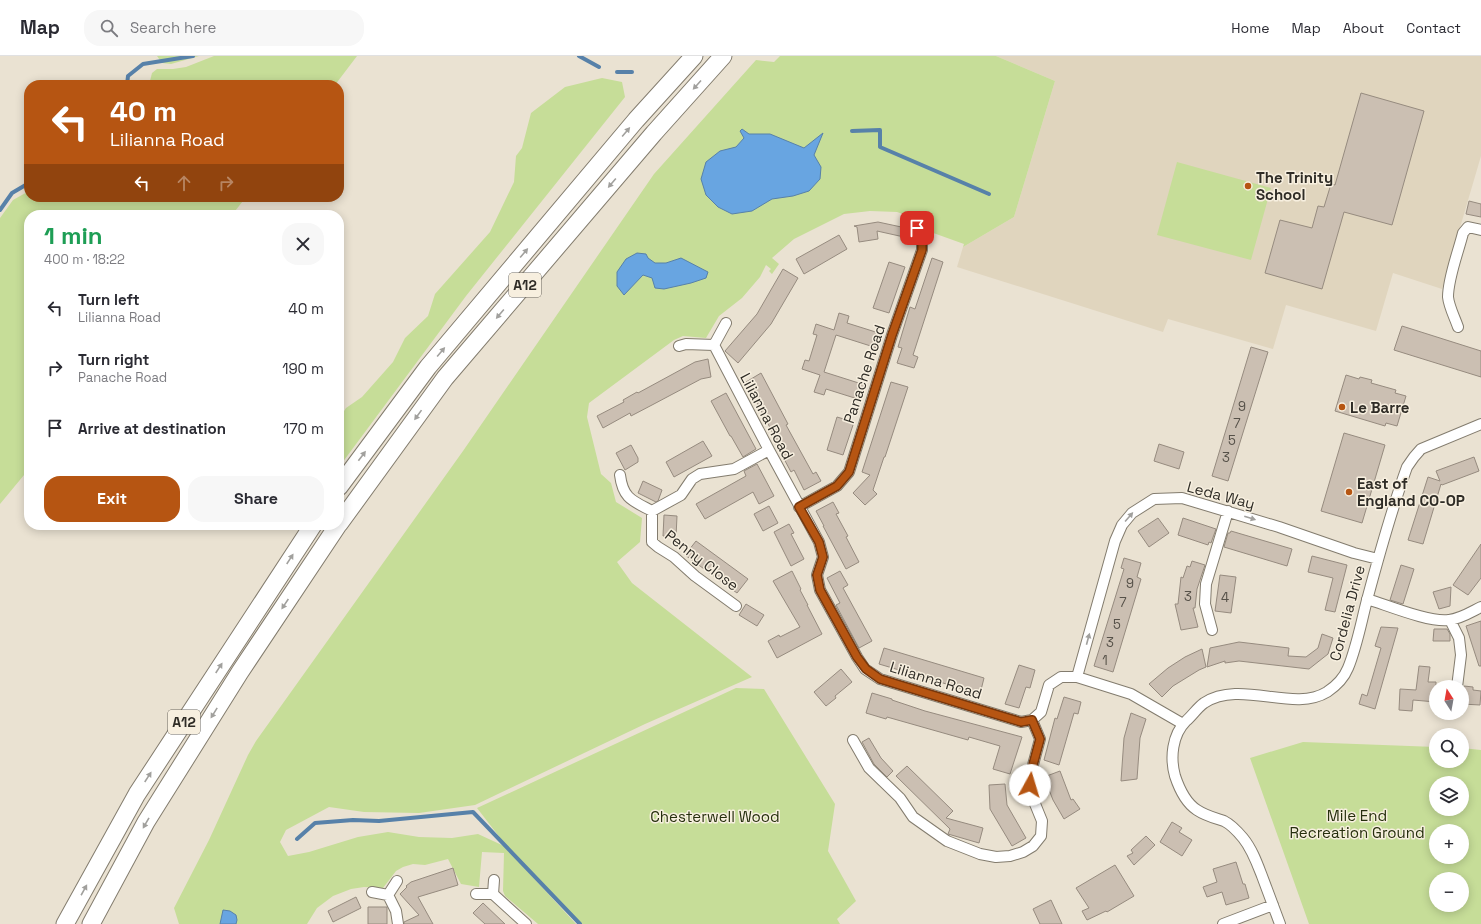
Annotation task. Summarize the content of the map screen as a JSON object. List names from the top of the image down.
{
  "streets": {
    "highway": ["A12"],
    "street": [
      "Panache Road",
      "Lilianna Road",
      "Leda Way",
      "Penny Close",
      "Cordelia Drive"
    ]
  },
  "crossings": [
    ["Panache Road", "Lilianna Road"],
    ["Leda Way", "Cordelia Drive"]
  ],
  "parks": ["Mile End Recreation Ground", "Chesterwell Wood"],
  "places": ["The Trinity School", "Le Barre", "East of England CO-OP"],
  "house_numbers": [
    "9",
    "7",
    "5",
    "3",
    "9",
    "3",
    "4",
    "7",
    "5",
    "3",
    "1"
  ],
  "north": "top",
  "page": {
    "header": "Map",
    "search": "Search here",
    "nav": [
      "Home",
      "Map",
      "About",
      "Contact"
    ],
    "turn": ["40 m", "Lilianna Road"],
    "heading": ["1 min", "400 m · 18:22"],
    "list": [
      {
        "name": "Turn left",
        "note": "Lilianna Road",
        "value": "40 m"
      },
      {
        "name": "Turn right",
        "note": "Panache Road",
        "value": "190 m"
      },
      {
        "name": "Arrive at destination",
        "value": "170 m"
      }
    ],
    "buttons": ["Exit", "Share"],
    "map_buttons": ["+", "−"]
  }
}
